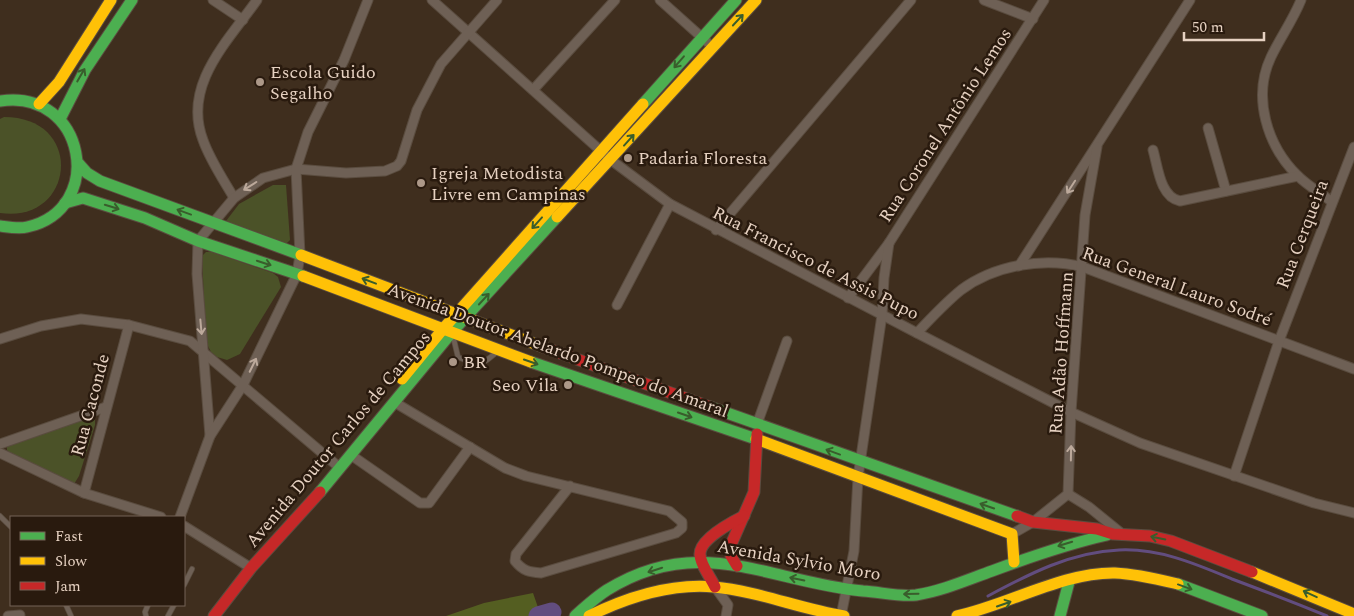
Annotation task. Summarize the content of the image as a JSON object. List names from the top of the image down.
{
  "streets": {
    "main road": ["Avenida Doutor Abelardo Pompeo do Amaral", "Avenida Doutor Carlos de Campos", "Avenida Sylvio Moro"],
    "street": [
      "Rua Coronel Antônio Lemos",
      "Rua Cerqueira",
      "Rua Francisco de Assis Pupo",
      "Rua General Lauro Sodré",
      "Rua Adão Hoffmann",
      "Rua Caconde"
    ]
  },
  "crossings": [
    ["Rua Coronel Antônio Lemos", "Rua Francisco de Assis Pupo"],
    ["Rua Coronel Antônio Lemos", "Avenida Doutor Abelardo Pompeo do Amaral"],
    ["Rua Coronel Antônio Lemos", "Avenida Sylvio Moro"],
    ["Rua Cerqueira", "Rua Francisco de Assis Pupo"],
    ["Rua Cerqueira", "Rua General Lauro Sodré"],
    ["Rua Francisco de Assis Pupo", "Rua General Lauro Sodré"],
    ["Rua Francisco de Assis Pupo", "Rua Adão Hoffmann"],
    ["Rua Francisco de Assis Pupo", "Avenida Doutor Carlos de Campos"],
    ["Rua General Lauro Sodré", "Rua Adão Hoffmann"],
    ["Avenida Doutor Abelardo Pompeo do Amaral", "Avenida Doutor Carlos de Campos"],
    ["Avenida Doutor Abelardo Pompeo do Amaral", "Avenida Sylvio Moro"]
  ],
  "places": [
    "Escola Guido Segalho",
    "Padaria Floresta",
    "Igreja Metodista Livre em Campinas",
    "BR",
    "Seo Vila"
  ],
  "legend": ["Fast", "Slow", "Jam"],
  "scale_bar": "50 m"
}
